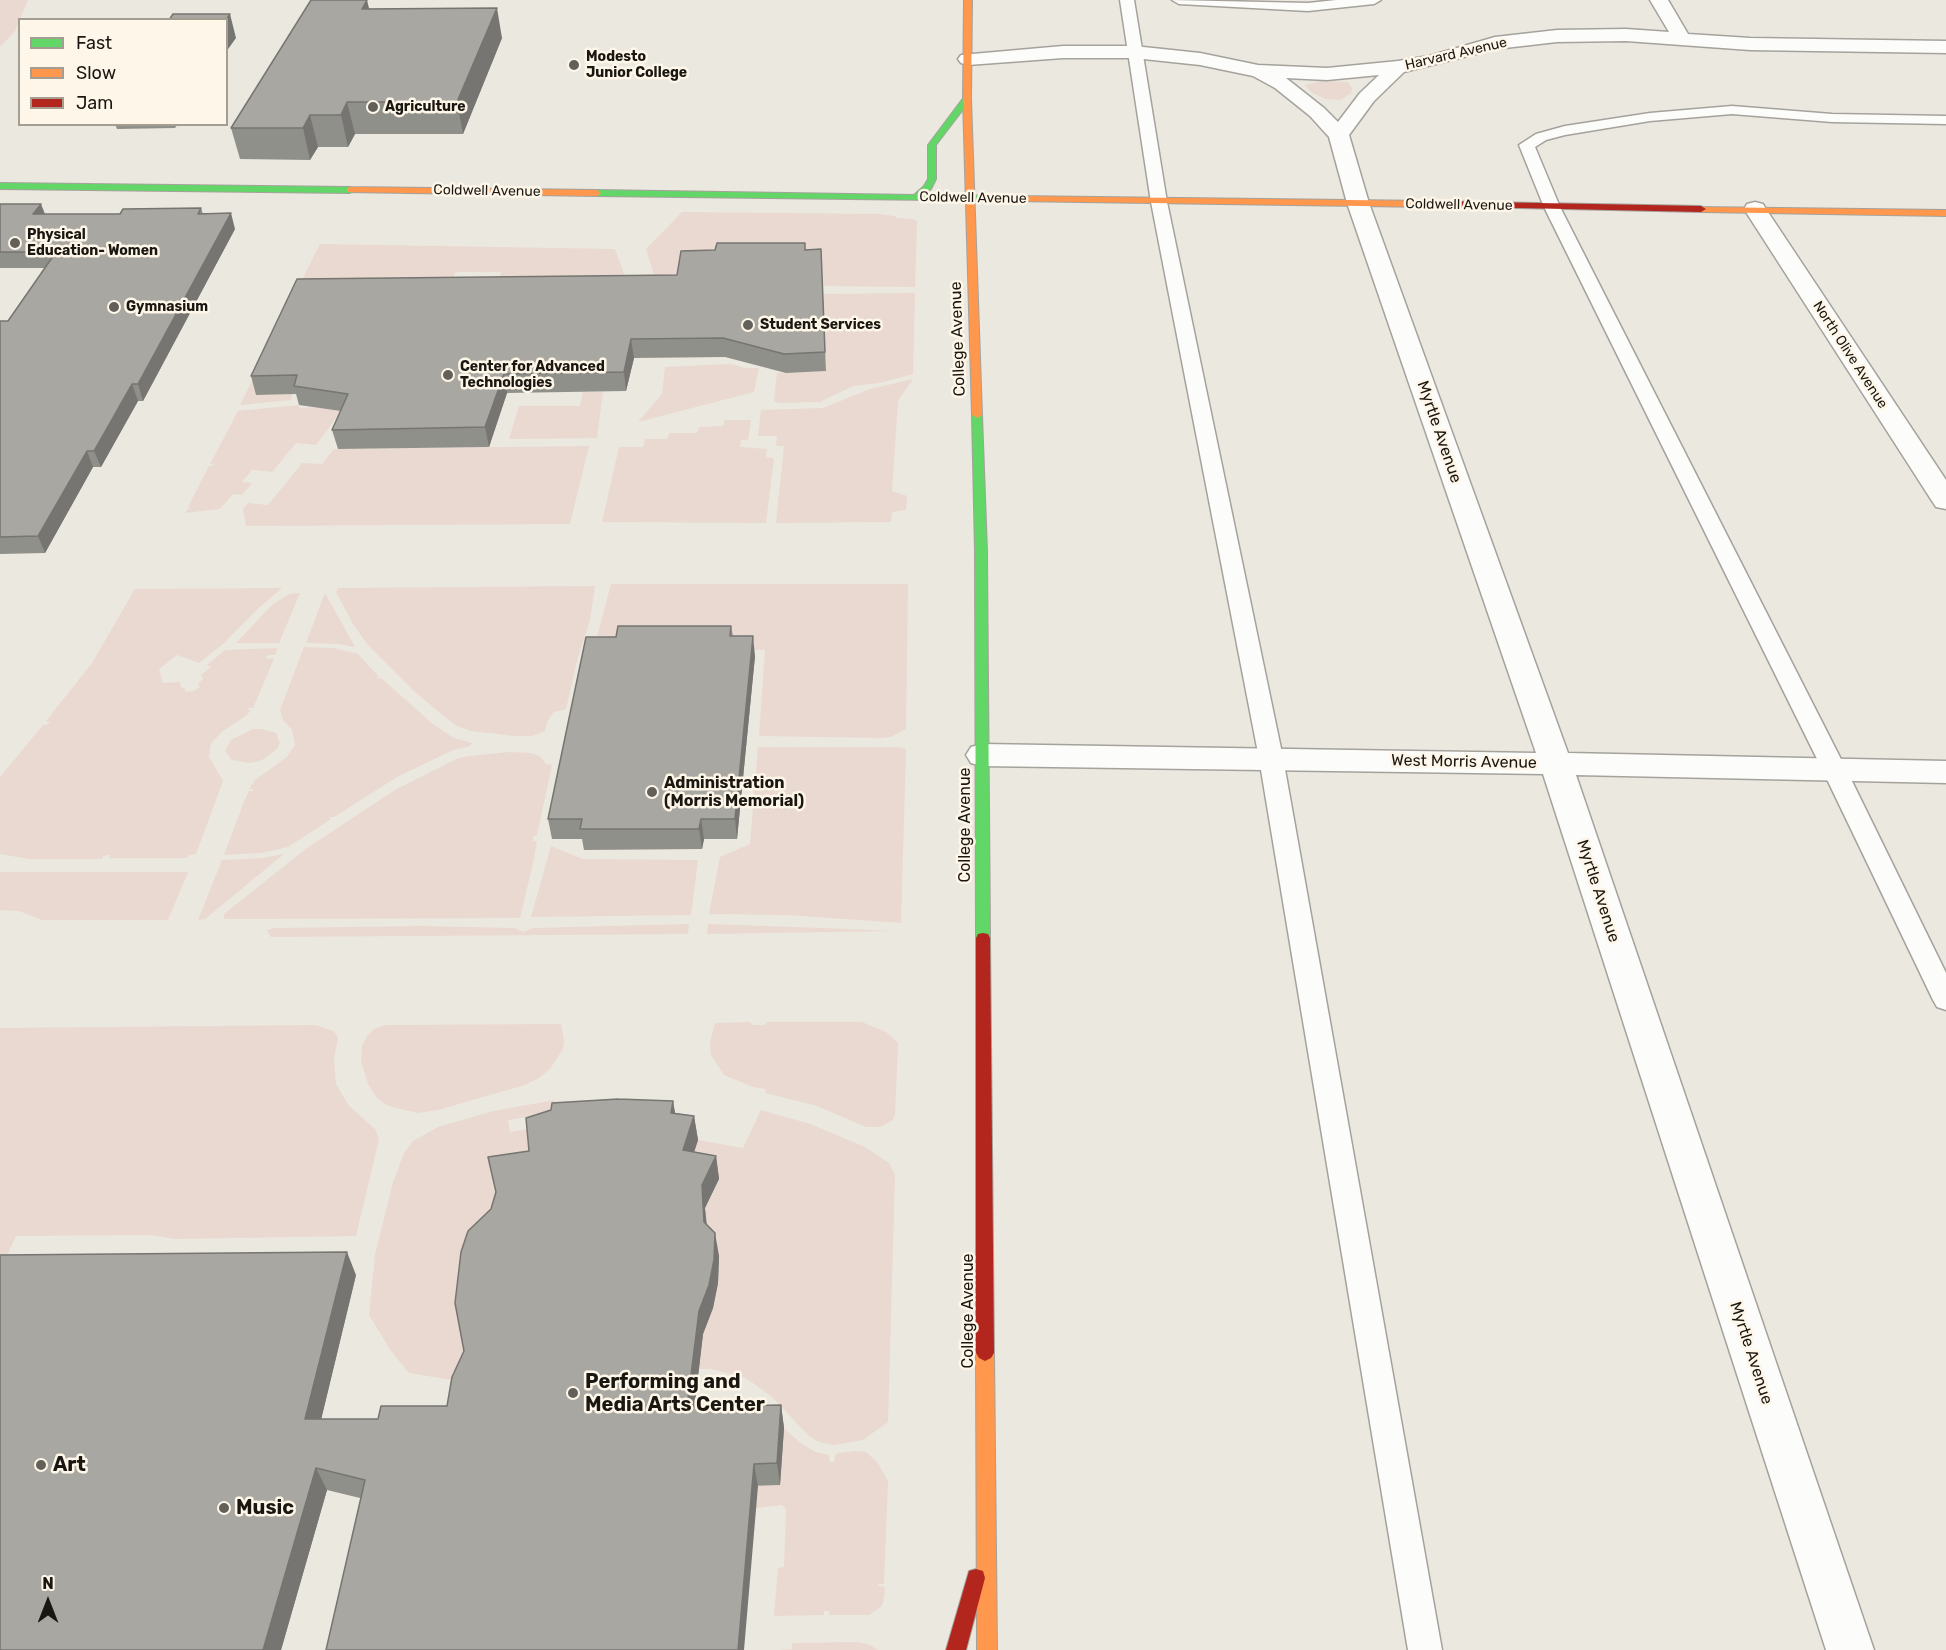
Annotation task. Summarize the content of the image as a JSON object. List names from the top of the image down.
{
  "streets": {
    "street": [
      "Harvard Avenue",
      "Coldwell Avenue",
      "College Avenue",
      "North Olive Avenue",
      "Myrtle Avenue",
      "West Morris Avenue"
    ]
  },
  "crossings": [
    ["Harvard Avenue", "College Avenue"],
    ["Harvard Avenue", "Myrtle Avenue"],
    ["Coldwell Avenue", "College Avenue"],
    ["Coldwell Avenue", "North Olive Avenue"],
    ["Coldwell Avenue", "Myrtle Avenue"],
    ["College Avenue", "West Morris Avenue"],
    ["Myrtle Avenue", "West Morris Avenue"]
  ],
  "places": [
    "Modesto Junior College",
    "Agriculture",
    "Physical Education- Women",
    "Gymnasium",
    "Student Services",
    "Center for Advanced Technologies",
    "Administration (Morris Memorial)",
    "Performing and Media Arts Center",
    "Art",
    "Music"
  ],
  "legend": ["Fast", "Slow", "Jam"],
  "north": "top"
}
